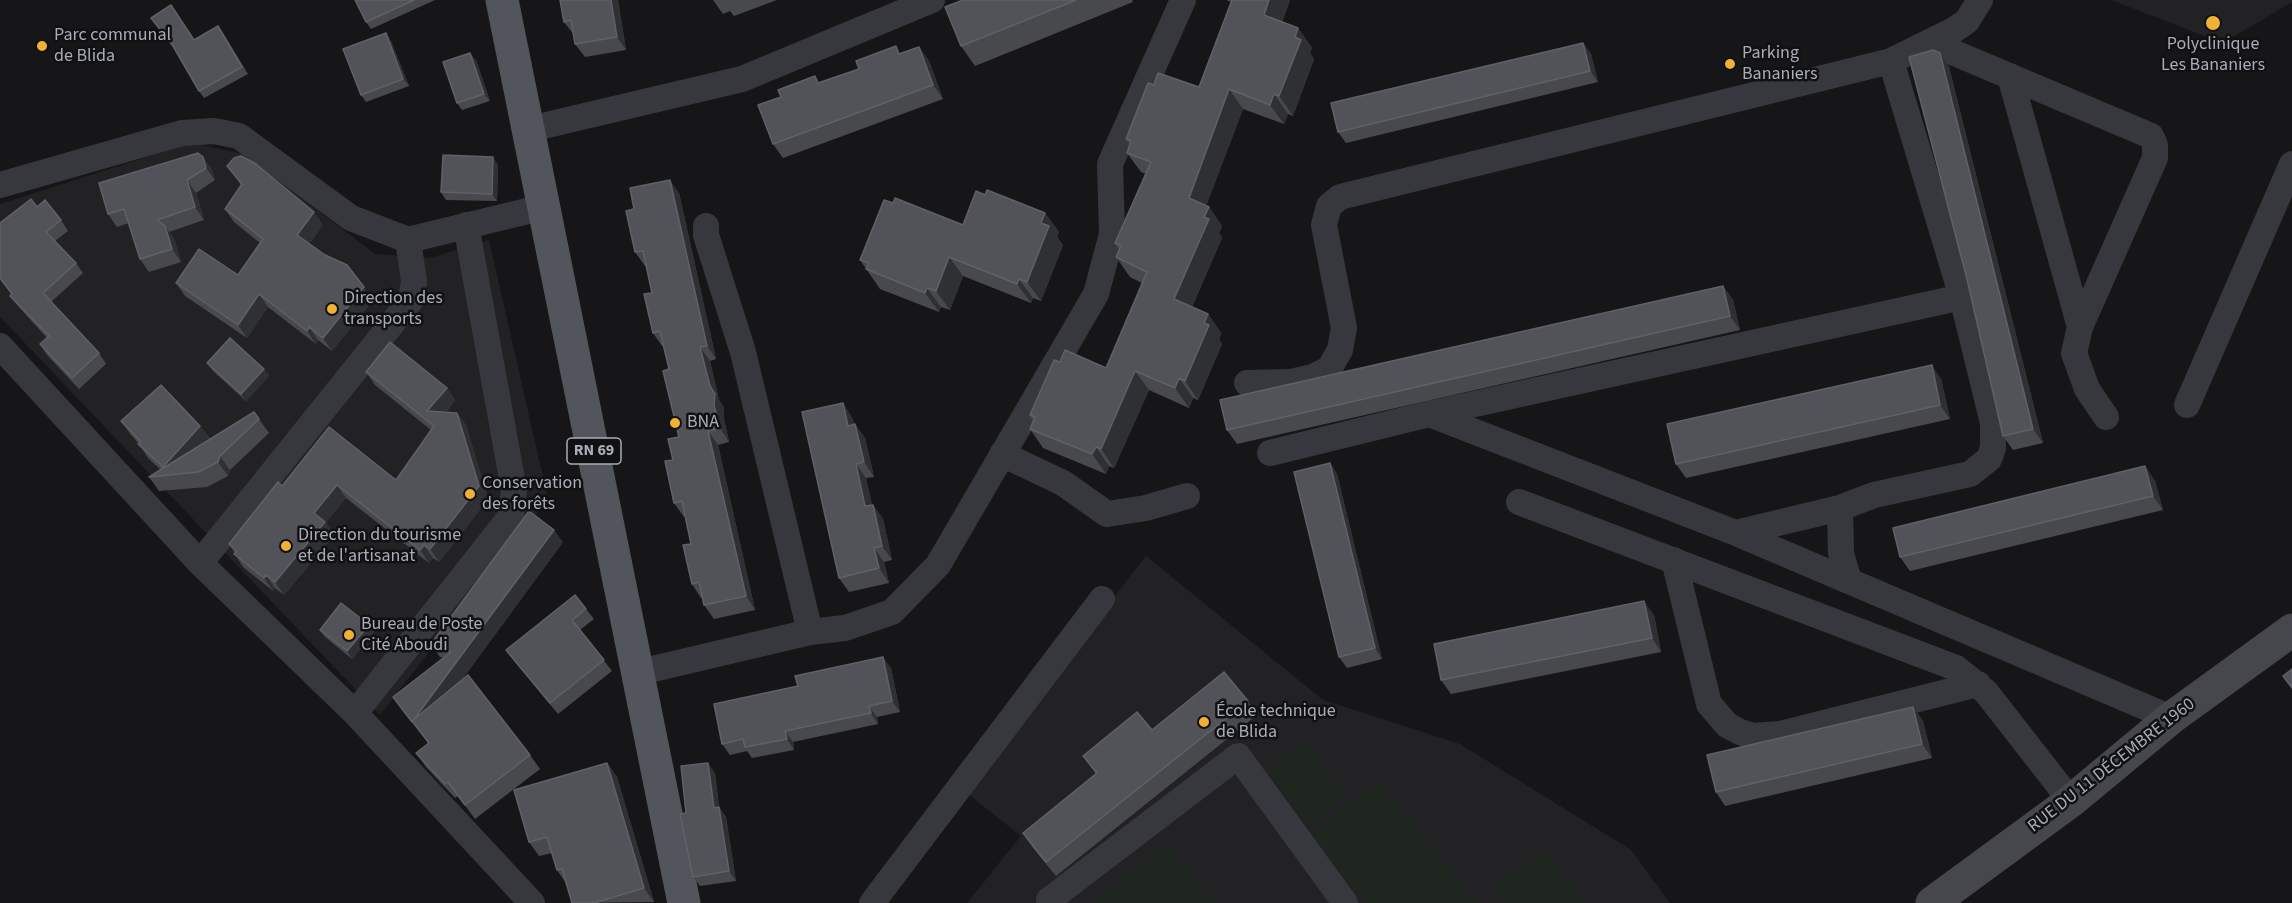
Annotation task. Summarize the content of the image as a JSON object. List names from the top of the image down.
{
  "streets": {
    "main road": ["RN 69", "RUE DU 11 DÉCEMBRE 1960"]
  },
  "places": [
    "Polyclinique Les Bananiers",
    "Parc communal de Blida",
    "Parking Bananiers",
    "Direction des transports",
    "BNA",
    "Conservation des forêts",
    "Direction du tourisme et de l'artisanat",
    "Bureau de Poste Cité Aboudi",
    "École technique de Blida"
  ]
}
